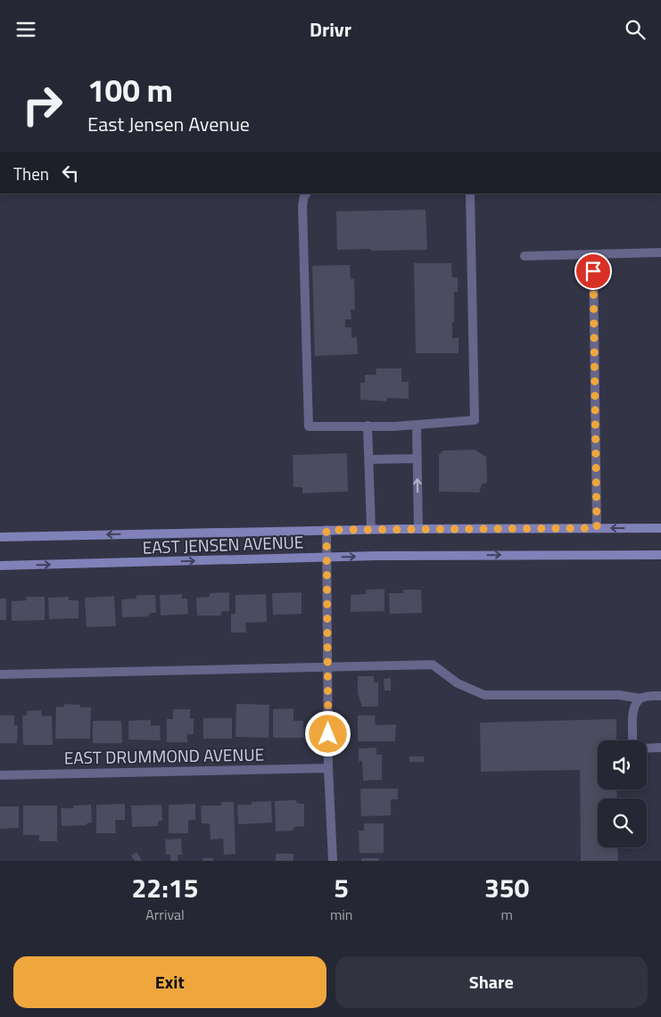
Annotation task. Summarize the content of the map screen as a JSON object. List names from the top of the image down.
{
  "streets": {
    "main road": ["EAST JENSEN AVENUE"],
    "street": ["EAST DRUMMOND AVENUE"]
  },
  "page": {
    "header": "Drivr",
    "turn": ["100 m", "East Jensen Avenue"],
    "then": "Then",
    "eta": [
      "22:15",
      "Arrival",
      "5",
      "min",
      "350",
      "m"
    ],
    "buttons": ["Exit", "Share"]
  }
}
